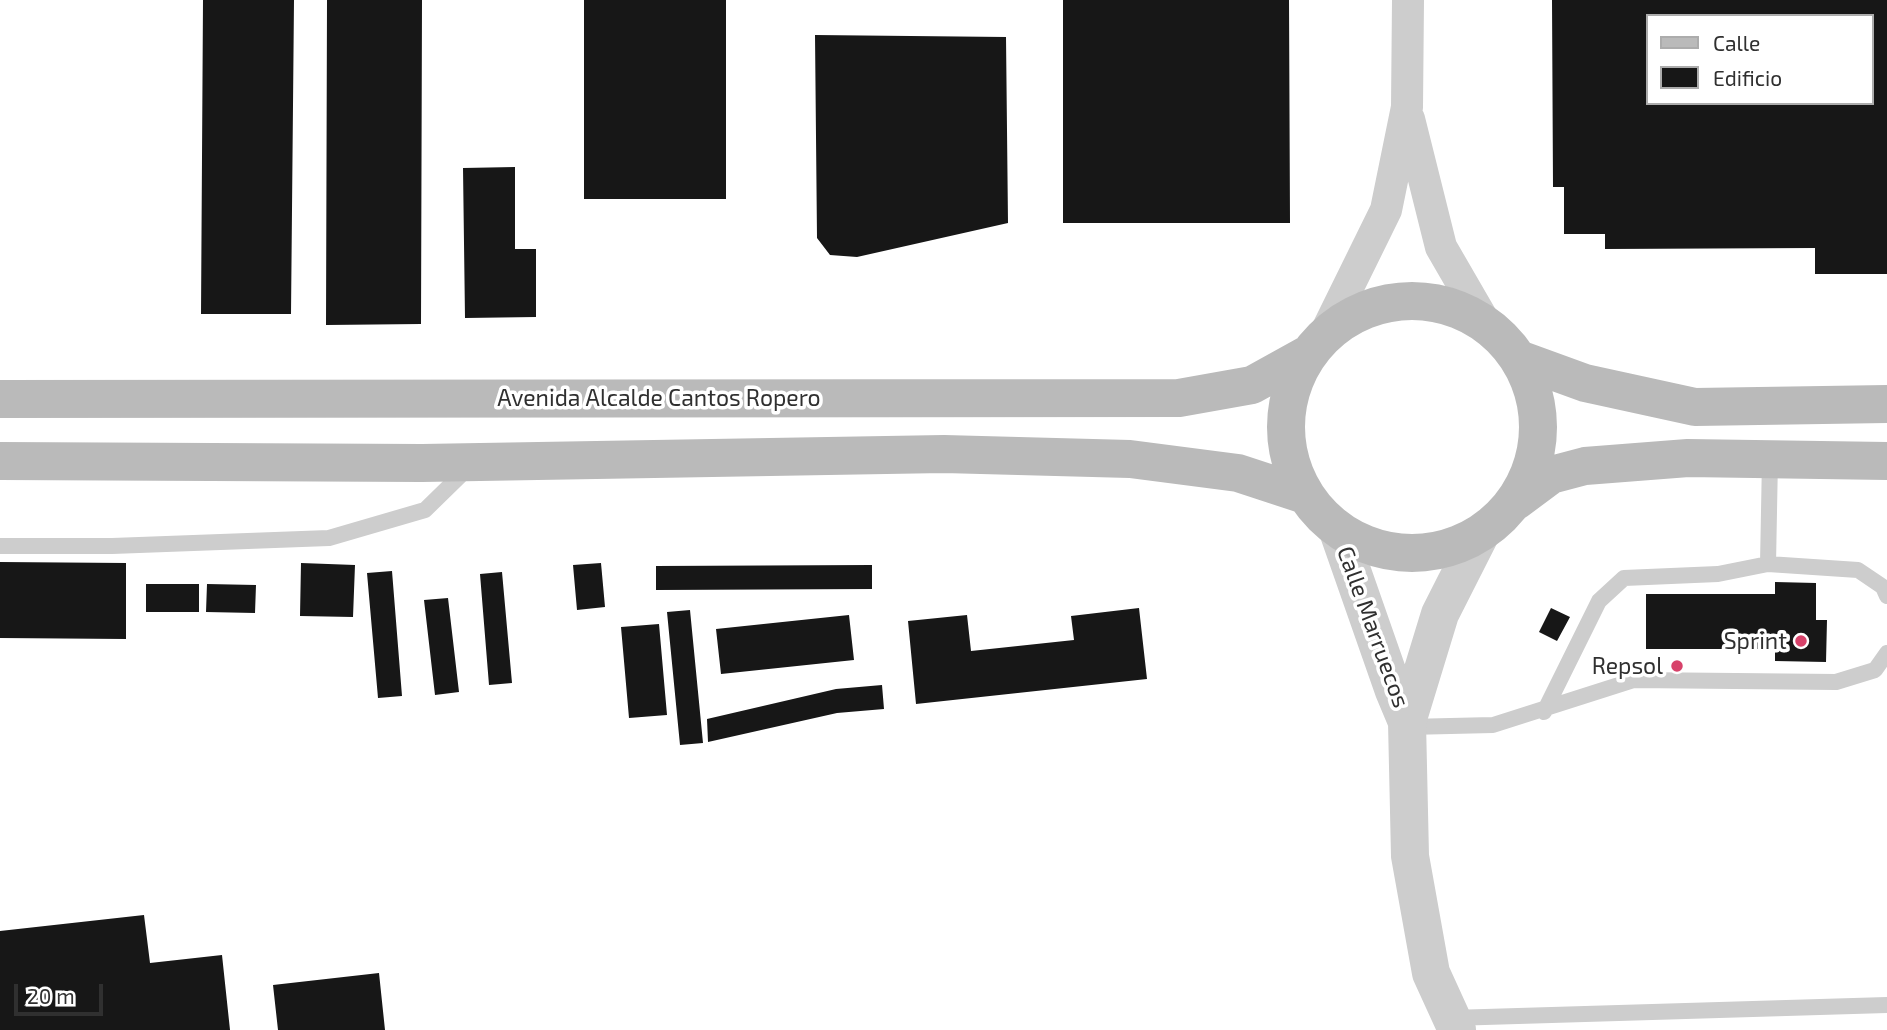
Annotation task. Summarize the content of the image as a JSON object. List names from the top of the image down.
{
  "streets": {
    "main road": ["Avenida Alcalde Cantos Ropero"],
    "street": ["Calle Marruecos"]
  },
  "places": ["Sprint", "Repsol"],
  "legend": ["Calle", "Edificio"],
  "scale_bar": "20 m"
}
